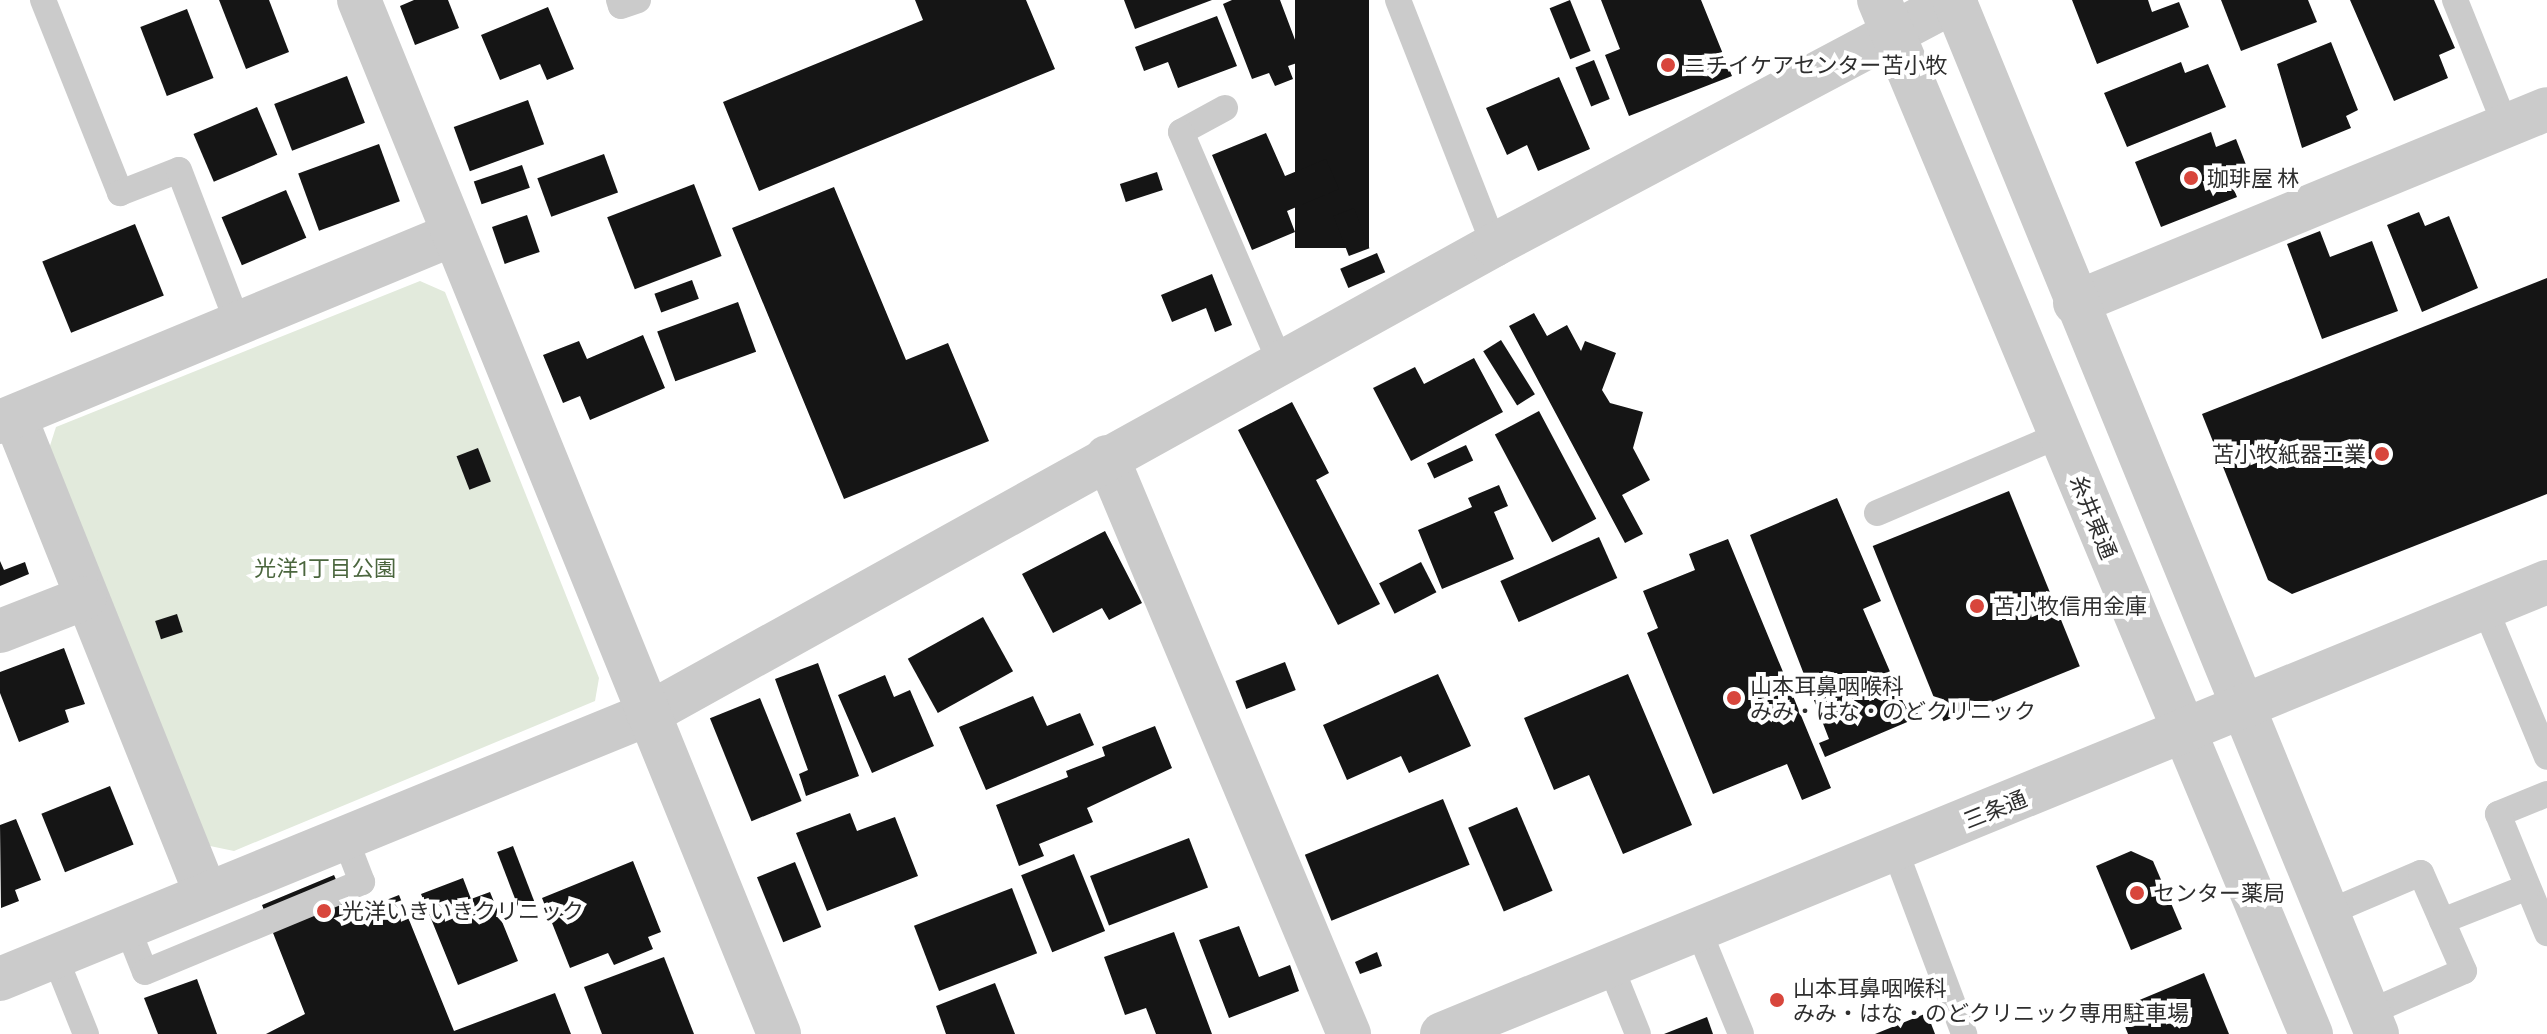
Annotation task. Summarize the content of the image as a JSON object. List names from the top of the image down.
{
  "streets": {
    "street": ["糸井東通", "三条通"]
  },
  "crossings": [
    ["糸井東通", "三条通"]
  ],
  "parks": ["光洋1丁目公園"],
  "places": [
    "ニチイケアセンター苫小牧",
    "珈琲屋 林",
    "苫小牧紙器工業",
    "苫小牧信用金庫",
    "山本耳鼻咽喉科 みみ・はな・のどクリニック",
    "センター薬局",
    "光洋いきいきクリニック",
    "山本耳鼻咽喉科 みみ・はな・のどクリニック専用駐車場"
  ]
}
